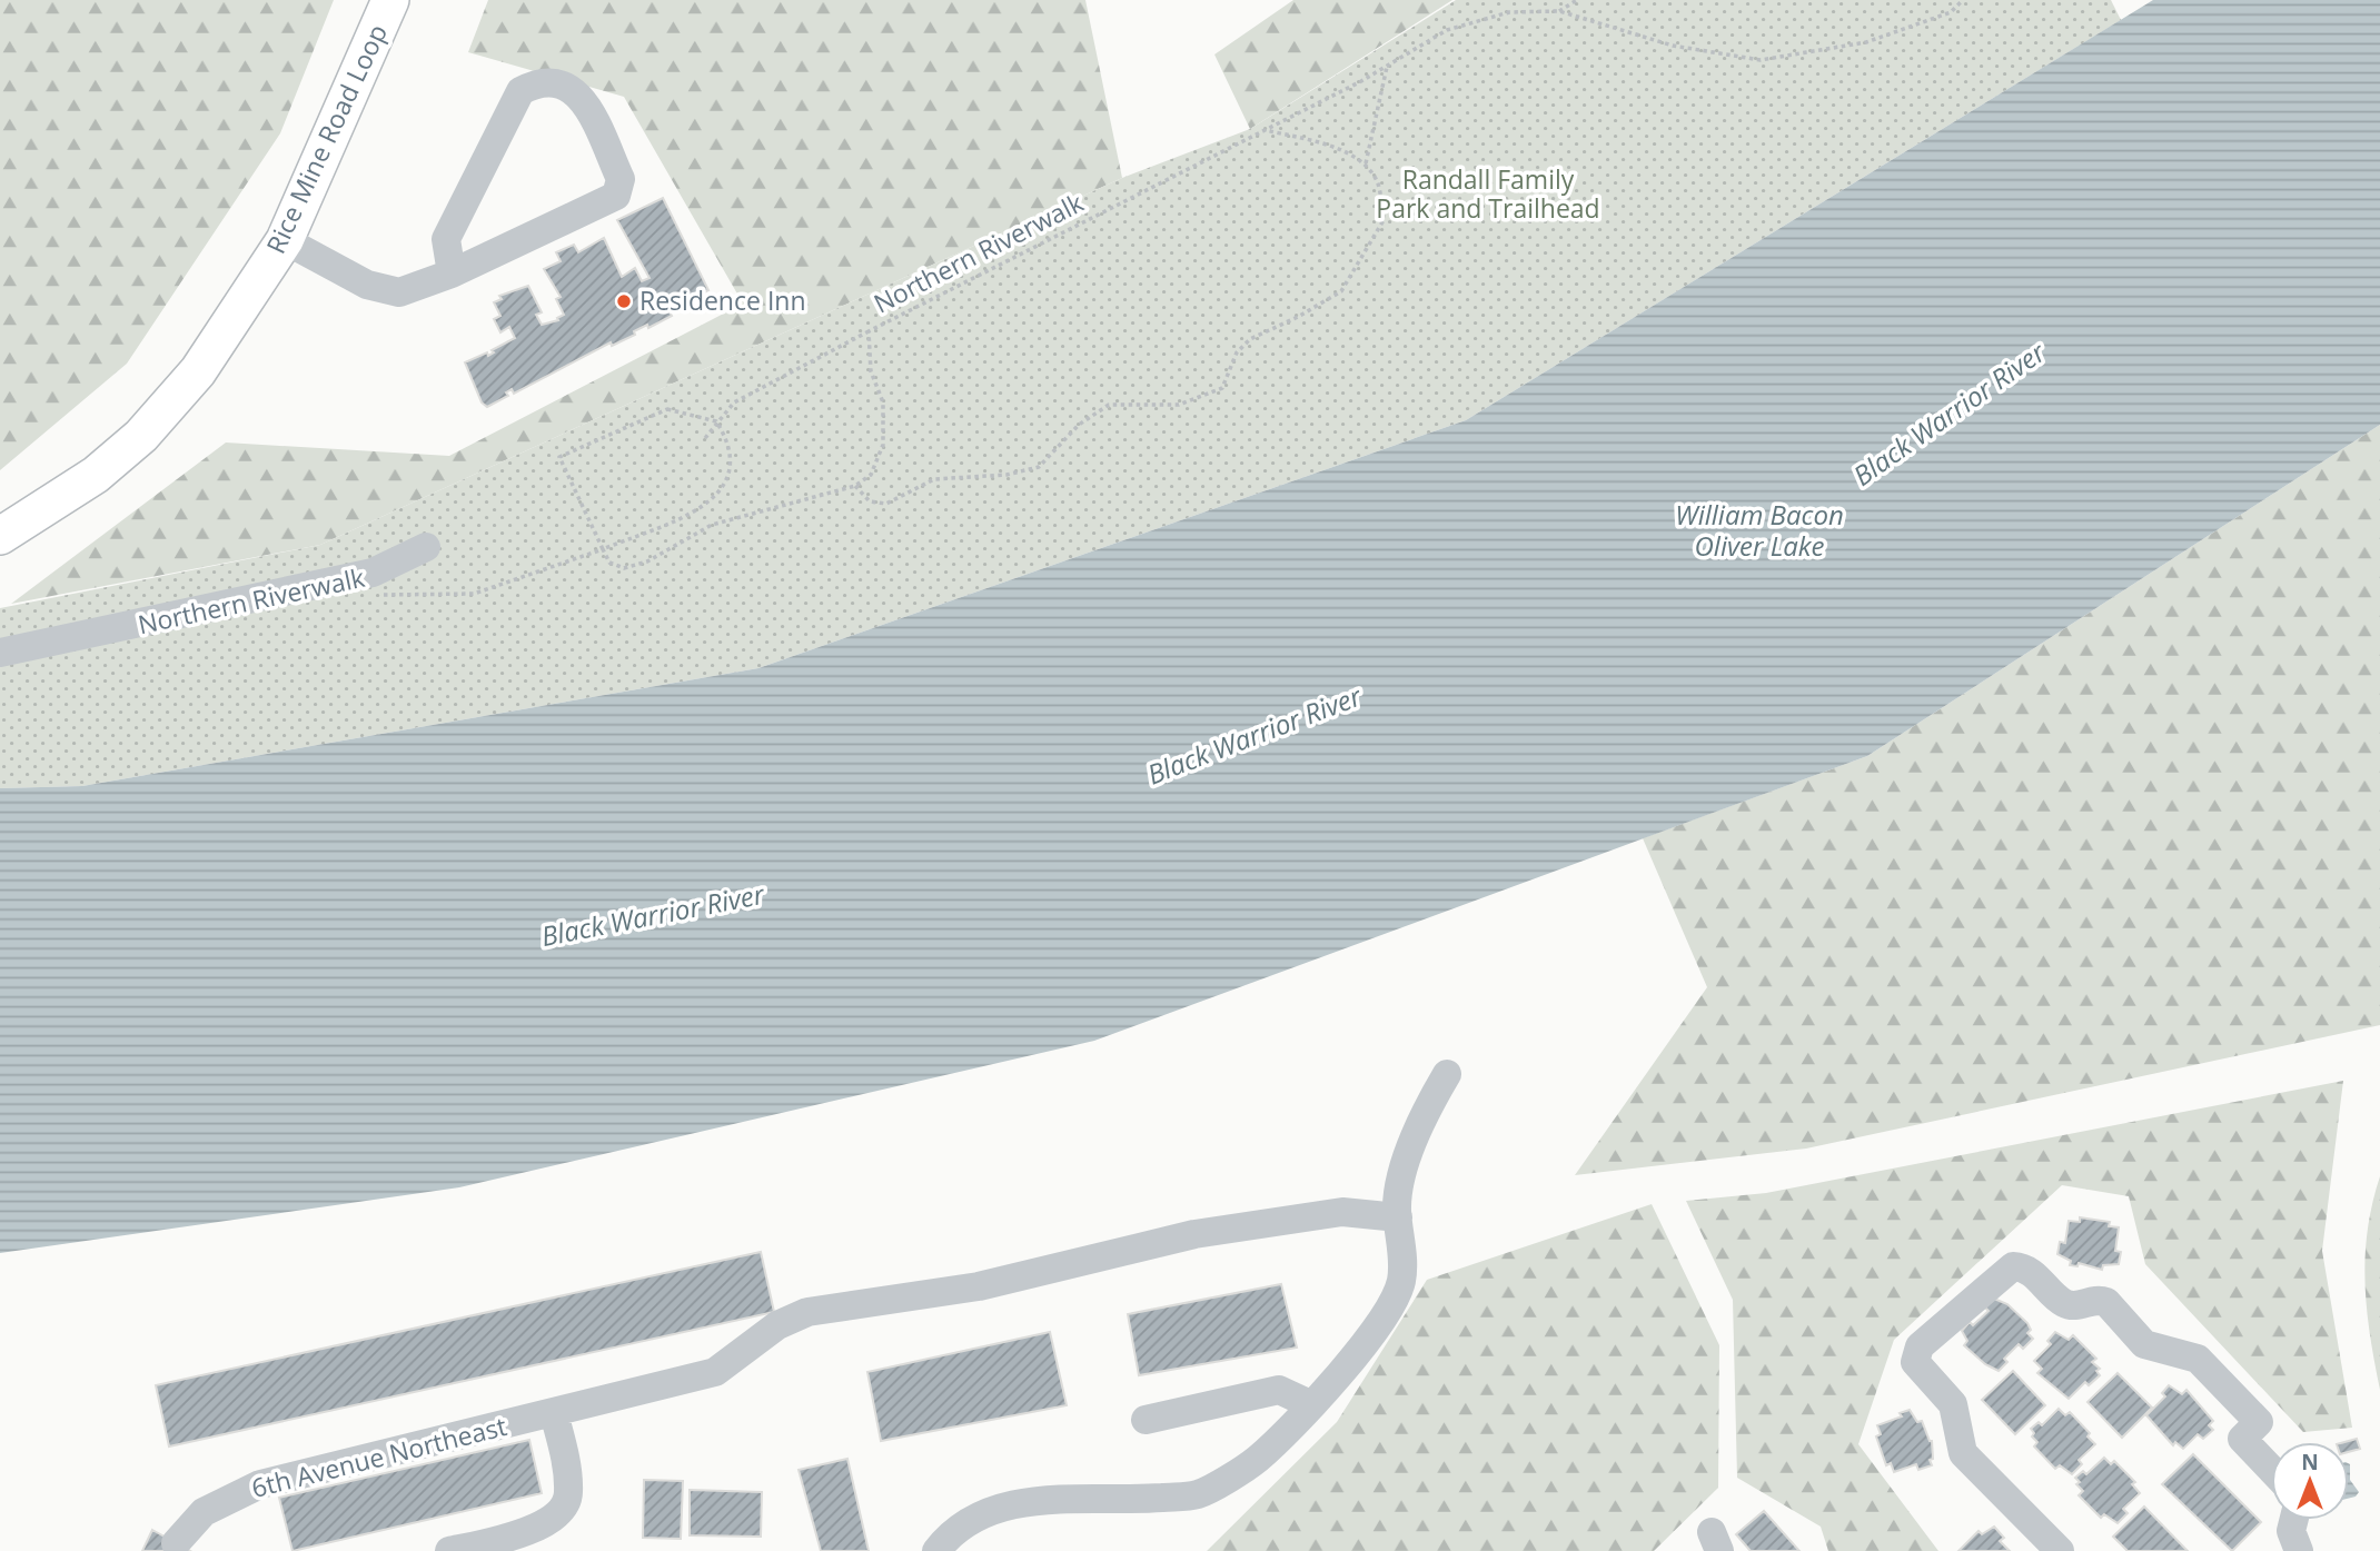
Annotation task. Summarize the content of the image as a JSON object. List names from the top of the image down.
{
  "streets": {
    "main road": ["Rice Mine Road Loop"],
    "street": ["6th Avenue Northeast"],
    "path": ["Northern Riverwalk"]
  },
  "water": ["Black Warrior River", "William Bacon Oliver Lake"],
  "parks": ["Randall Family Park and Trailhead"],
  "places": ["Residence Inn"],
  "north": "top"
}
